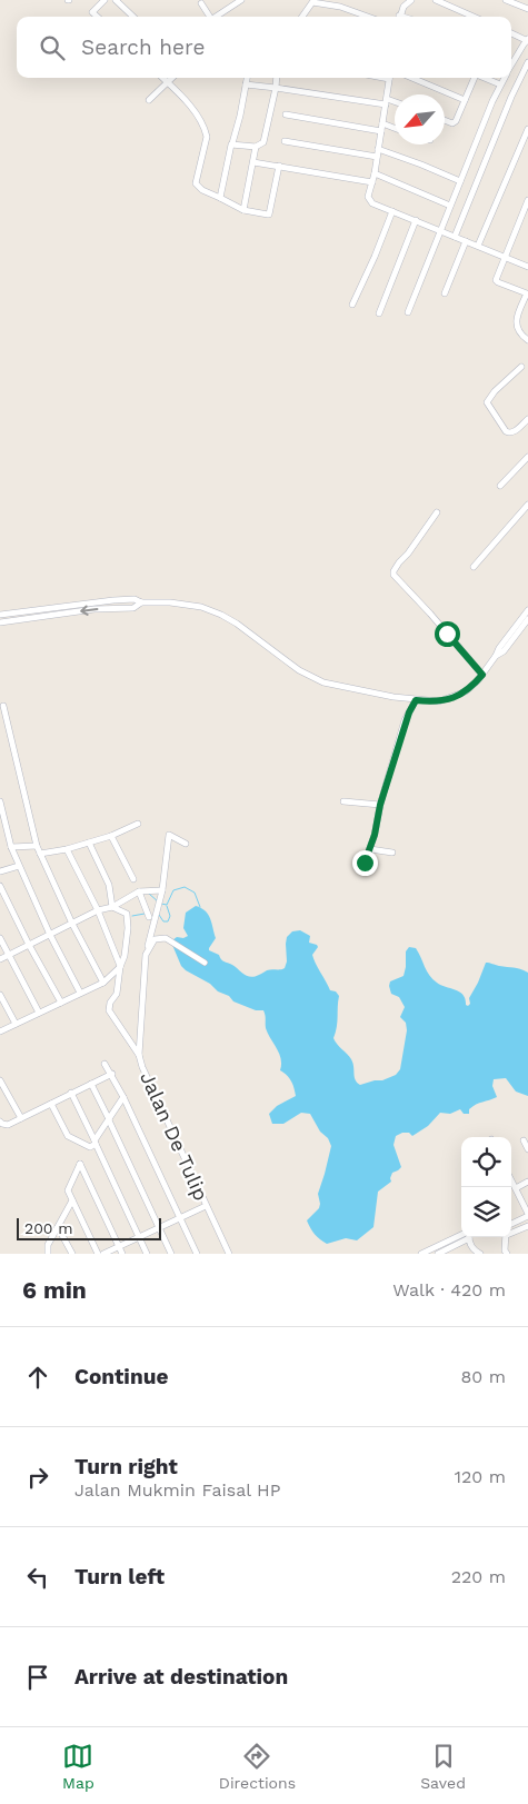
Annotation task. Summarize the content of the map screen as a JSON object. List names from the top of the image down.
{
  "streets": {
    "street": ["Jalan De Tulip"]
  },
  "scale_bar": "200 m",
  "north": "bottom left",
  "page": {
    "search": "Search here",
    "scale": "200 m",
    "heading": ["6 min", "Walk · 420 m"],
    "list": [
      ["Continue", "80 m"],
      ["Turn right", "Jalan Mukmin Faisal HP", "120 m"],
      ["Turn left", "220 m"],
      "Arrive at destination"
    ],
    "nav": ["Map", "Directions", "Saved"]
  }
}
